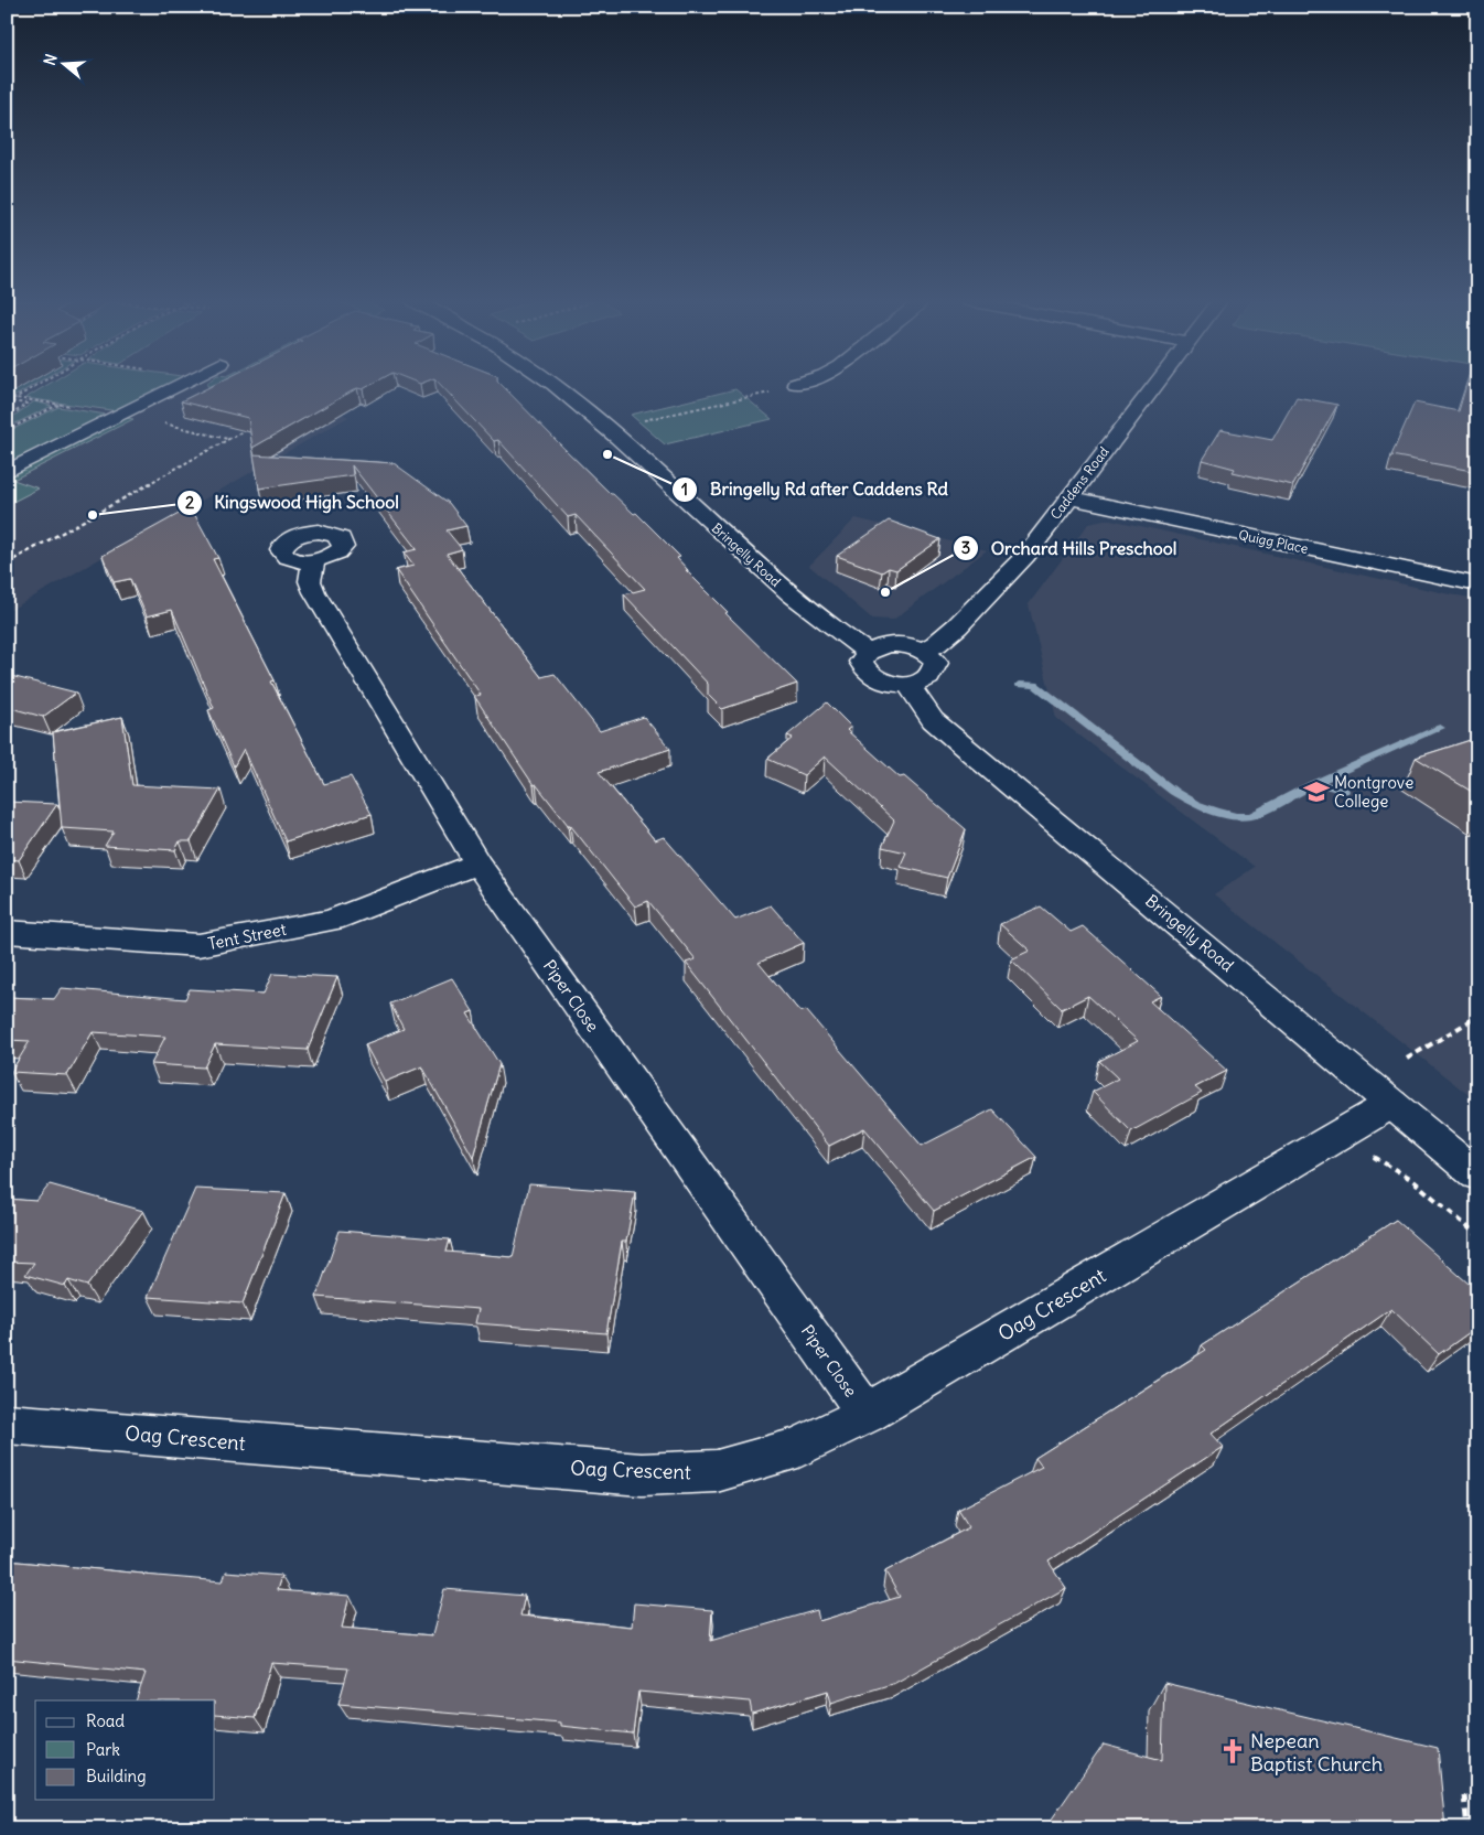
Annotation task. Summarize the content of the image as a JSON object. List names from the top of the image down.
{
  "streets": {
    "street": [
      "Caddens Road",
      "Quigg Place",
      "Bringelly Road",
      "Tent Street",
      "Piper Close",
      "Oag Crescent"
    ]
  },
  "crossings": [
    ["Caddens Road", "Quigg Place"],
    ["Bringelly Road", "Oag Crescent"],
    ["Tent Street", "Piper Close"],
    ["Piper Close", "Oag Crescent"]
  ],
  "places": {
    "other": ["Bringelly Rd after Caddens Rd", "Kingswood High School", "Orchard Hills Preschool"],
    "school or university": ["Montgrove College"],
    "church": ["Nepean Baptist Church"]
  },
  "legend": ["Road", "Park", "Building"],
  "north": "left"
}
